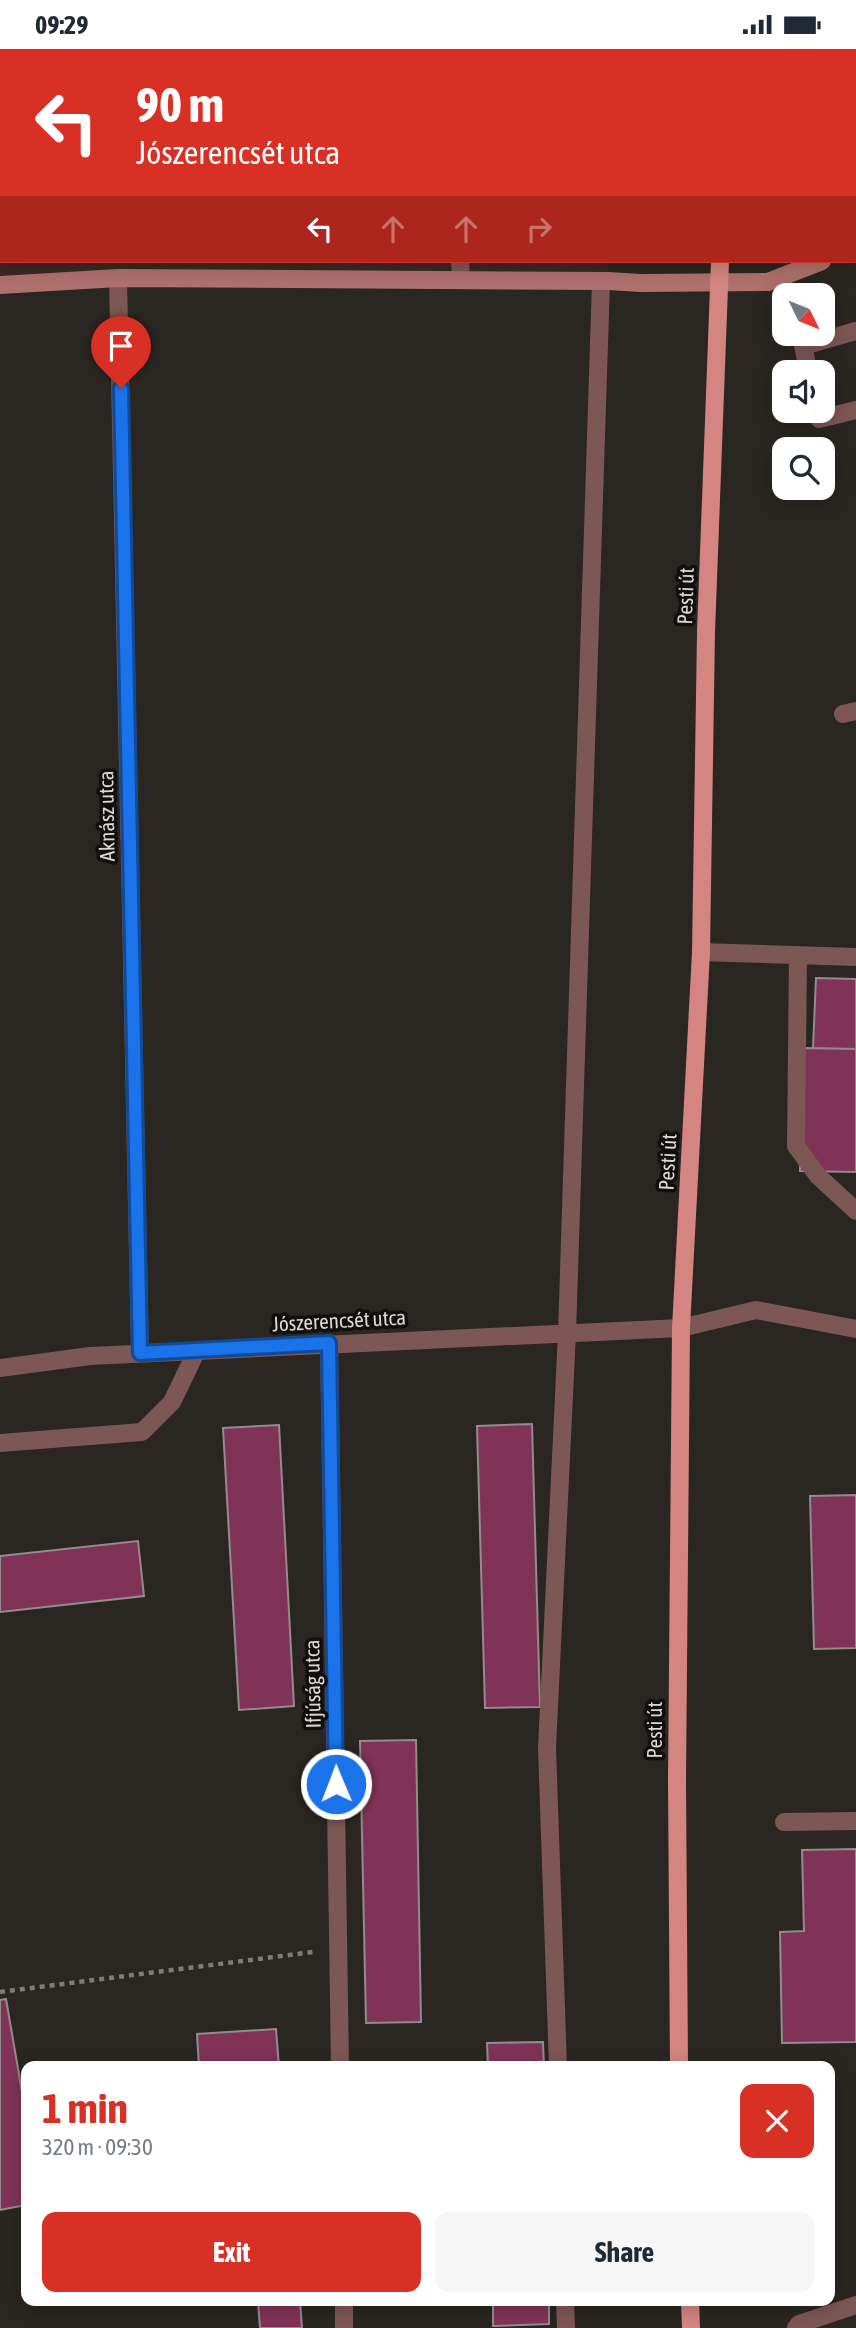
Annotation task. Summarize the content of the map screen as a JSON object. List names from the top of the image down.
{
  "streets": {
    "main road": ["Pesti út"],
    "street": ["Aknász utca", "Jószerencsét utca", "Ifjúság utca"]
  },
  "crossings": [
    ["Pesti út", "Jószerencsét utca"],
    ["Aknász utca", "Jószerencsét utca"],
    ["Jószerencsét utca", "Ifjúság utca"]
  ],
  "north": "bottom right",
  "page": {
    "status": "09:29",
    "turn": ["90 m", "Jószerencsét utca"],
    "heading": ["1 min", "320 m · 09:30"],
    "buttons": ["Exit", "Share"]
  }
}
